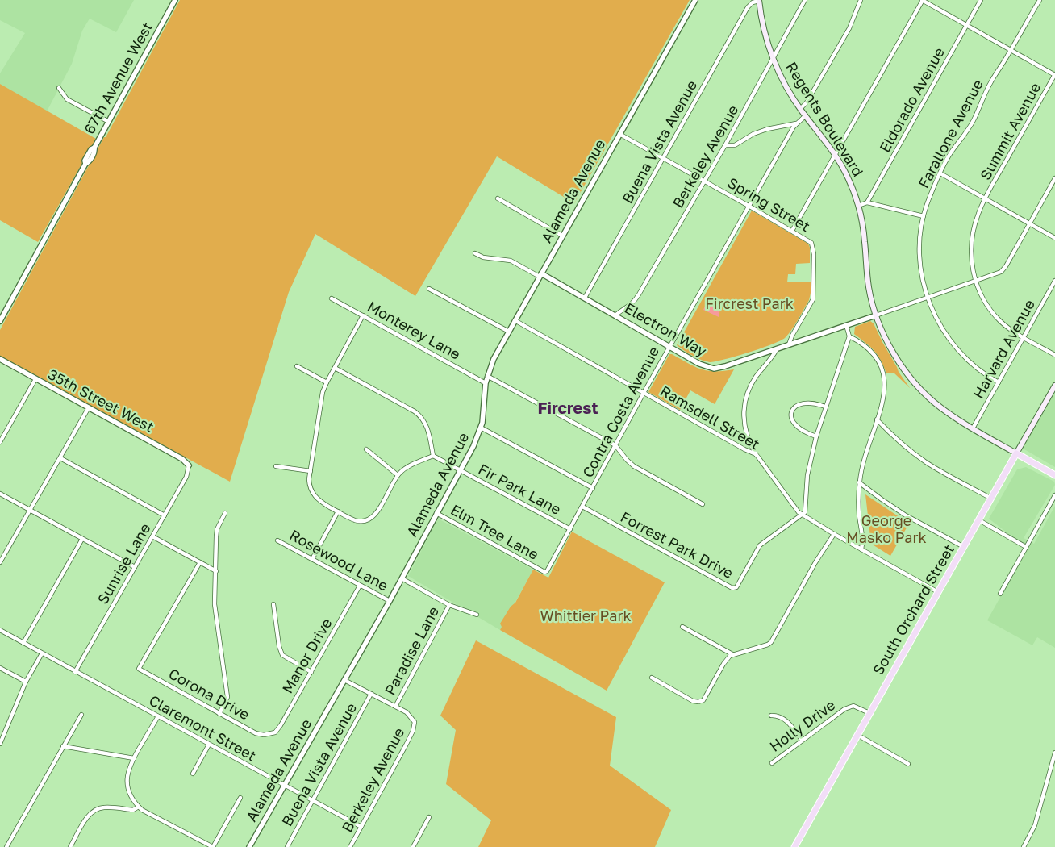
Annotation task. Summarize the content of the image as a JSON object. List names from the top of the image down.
{
  "streets": {
    "main road": ["Regents Boulevard", "South Orchard Street"],
    "street": [
      "67th Avenue West",
      "Eldorado Avenue",
      "Summit Avenue",
      "Farallone Avenue",
      "Buena Vista Avenue",
      "Berkeley Avenue",
      "Alameda Avenue",
      "Spring Street",
      "Electron Way",
      "Monterey Lane",
      "Harvard Avenue",
      "35th Street West",
      "Contra Costa Avenue",
      "Ramsdell Street",
      "Fir Park Lane",
      "Elm Tree Lane",
      "Forrest Park Drive",
      "Rosewood Lane",
      "Sunrise Lane",
      "Paradise Lane",
      "Manor Drive",
      "Corona Drive",
      "Holly Drive",
      "Claremont Street"
    ]
  },
  "crossings": [
    ["Regents Boulevard", "Buena Vista Avenue"],
    ["Regents Boulevard", "Berkeley Avenue"],
    ["Regents Boulevard", "Electron Way"],
    ["Regents Boulevard", "Harvard Avenue"],
    ["Regents Boulevard", "Contra Costa Avenue"],
    ["Regents Boulevard", "South Orchard Street"],
    ["Summit Avenue", "Harvard Avenue"],
    ["Farallone Avenue", "Harvard Avenue"],
    ["Buena Vista Avenue", "Spring Street"],
    ["Buena Vista Avenue", "Electron Way"],
    ["Buena Vista Avenue", "Claremont Street"],
    ["Berkeley Avenue", "Spring Street"],
    ["Berkeley Avenue", "Electron Way"],
    ["Berkeley Avenue", "Paradise Lane"],
    ["Berkeley Avenue", "Claremont Street"],
    ["Alameda Avenue", "Spring Street"],
    ["Alameda Avenue", "Electron Way"],
    ["Alameda Avenue", "Monterey Lane"],
    ["Alameda Avenue", "Ramsdell Street"],
    ["Alameda Avenue", "Fir Park Lane"],
    ["Alameda Avenue", "Elm Tree Lane"],
    ["Alameda Avenue", "Rosewood Lane"],
    ["Alameda Avenue", "Claremont Street"],
    ["Spring Street", "Electron Way"],
    ["Spring Street", "Contra Costa Avenue"],
    ["Electron Way", "Contra Costa Avenue"],
    ["35th Street West", "Sunrise Lane"],
    ["Contra Costa Avenue", "Ramsdell Street"],
    ["Contra Costa Avenue", "Fir Park Lane"],
    ["Contra Costa Avenue", "Elm Tree Lane"],
    ["Contra Costa Avenue", "Forrest Park Drive"],
    ["Ramsdell Street", "Forrest Park Drive"],
    ["Ramsdell Street", "South Orchard Street"],
    ["Rosewood Lane", "Manor Drive"],
    ["Sunrise Lane", "Claremont Street"],
    ["South Orchard Street", "Holly Drive"],
    ["Manor Drive", "Corona Drive"]
  ],
  "districts": ["Fircrest"],
  "parks": ["Fircrest Park", "George Masko Park", "Whittier Park"]
}
